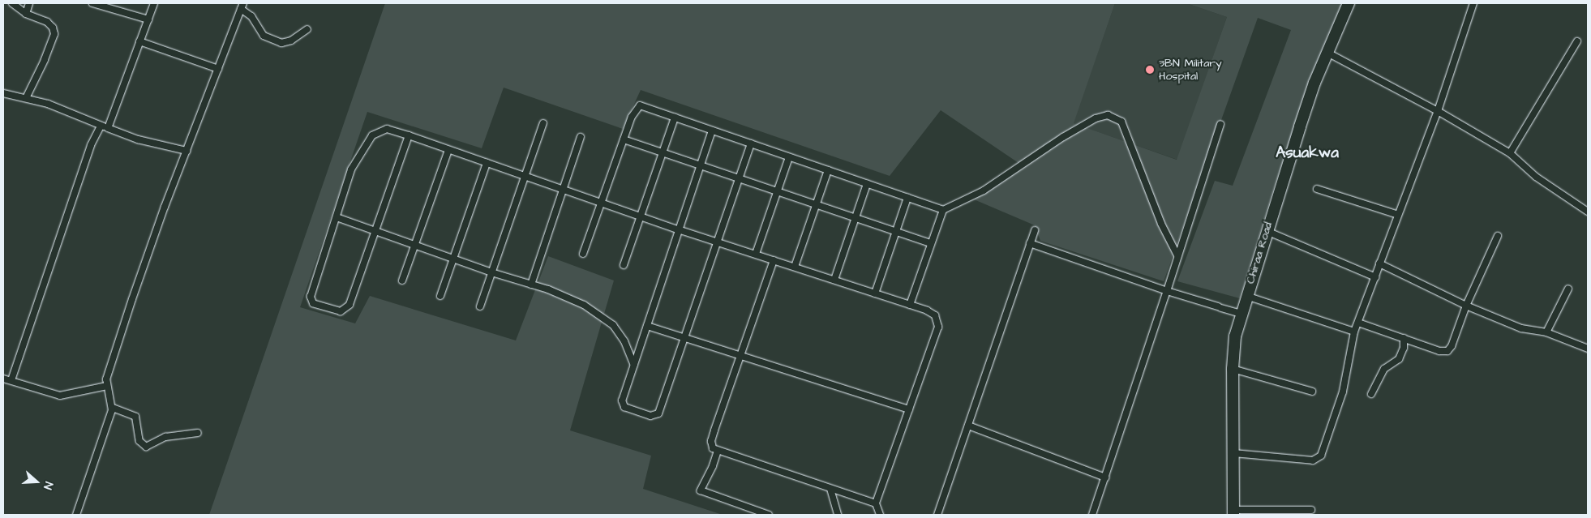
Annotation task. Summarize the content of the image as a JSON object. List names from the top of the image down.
{
  "streets": {
    "highway": ["Chiraa Road"]
  },
  "districts": ["Asuakwa"],
  "places": ["3BN Military Hospital"],
  "north": "right"
}
